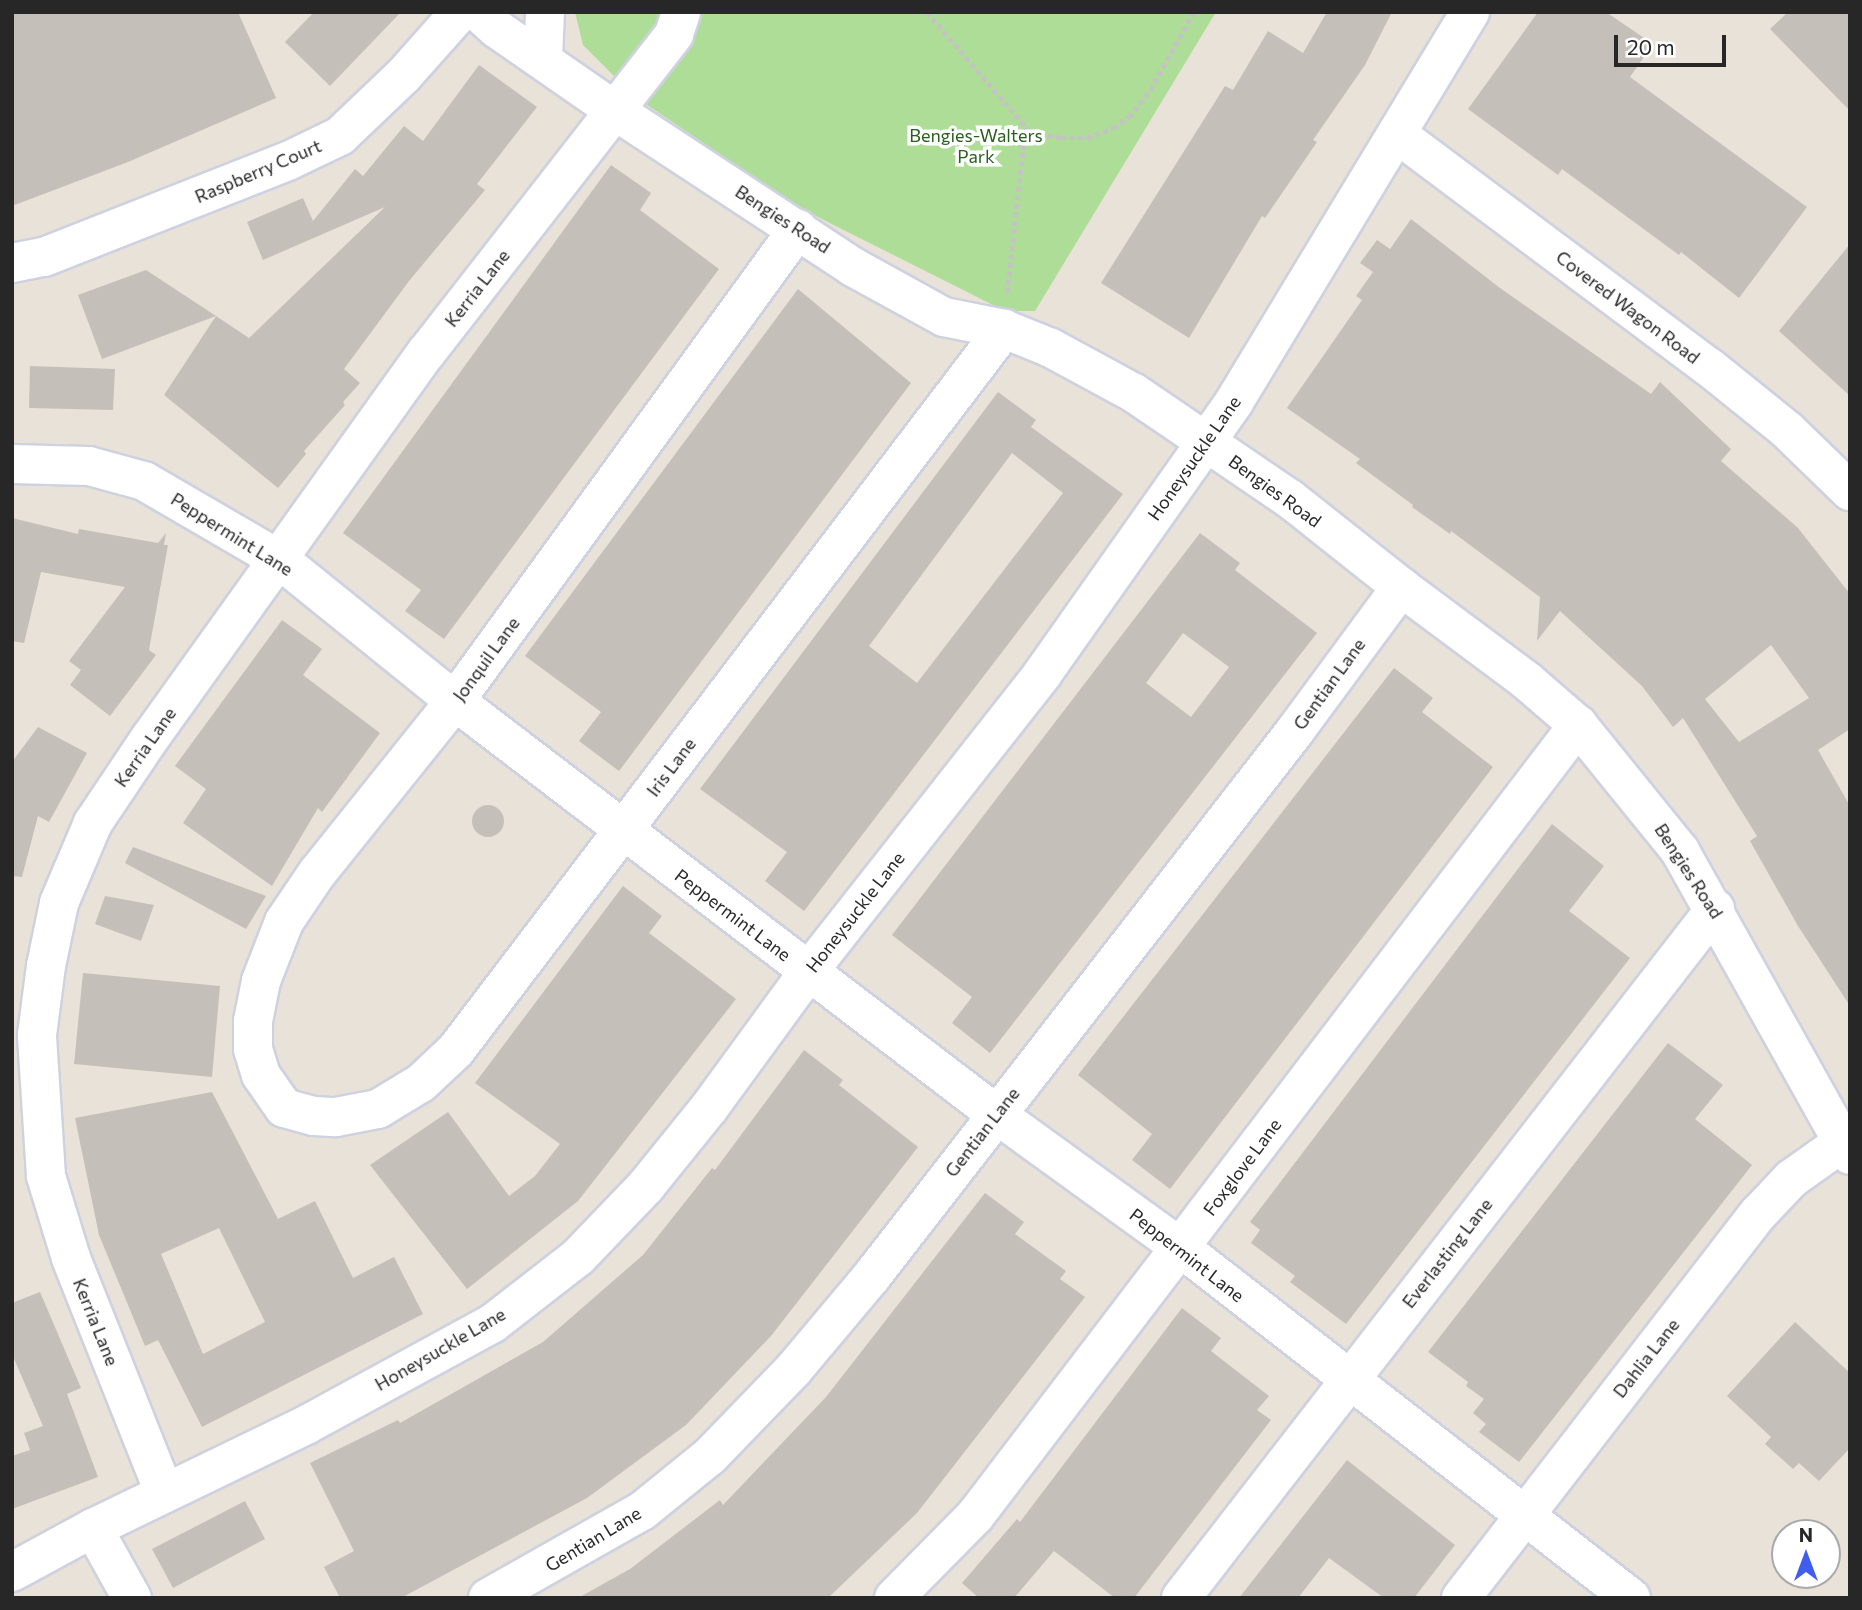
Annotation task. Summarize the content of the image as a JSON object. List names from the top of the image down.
{
  "streets": {
    "street": [
      "Raspberry Court",
      "Bengies Road",
      "Kerria Lane",
      "Covered Wagon Road",
      "Honeysuckle Lane",
      "Peppermint Lane",
      "Jonquil Lane",
      "Gentian Lane",
      "Iris Lane",
      "Foxglove Lane",
      "Everlasting Lane",
      "Dahlia Lane"
    ]
  },
  "crossings": [
    ["Bengies Road", "Kerria Lane"],
    ["Bengies Road", "Honeysuckle Lane"],
    ["Bengies Road", "Jonquil Lane"],
    ["Bengies Road", "Gentian Lane"],
    ["Bengies Road", "Iris Lane"],
    ["Bengies Road", "Foxglove Lane"],
    ["Bengies Road", "Everlasting Lane"],
    ["Bengies Road", "Dahlia Lane"],
    ["Kerria Lane", "Honeysuckle Lane"],
    ["Kerria Lane", "Peppermint Lane"],
    ["Covered Wagon Road", "Honeysuckle Lane"],
    ["Honeysuckle Lane", "Peppermint Lane"],
    ["Peppermint Lane", "Jonquil Lane"],
    ["Peppermint Lane", "Gentian Lane"],
    ["Peppermint Lane", "Iris Lane"],
    ["Peppermint Lane", "Foxglove Lane"],
    ["Peppermint Lane", "Everlasting Lane"],
    ["Peppermint Lane", "Dahlia Lane"],
    ["Jonquil Lane", "Iris Lane"]
  ],
  "parks": ["Bengies-Walters Park"],
  "scale_bar": "20 m",
  "north": "top"
}
